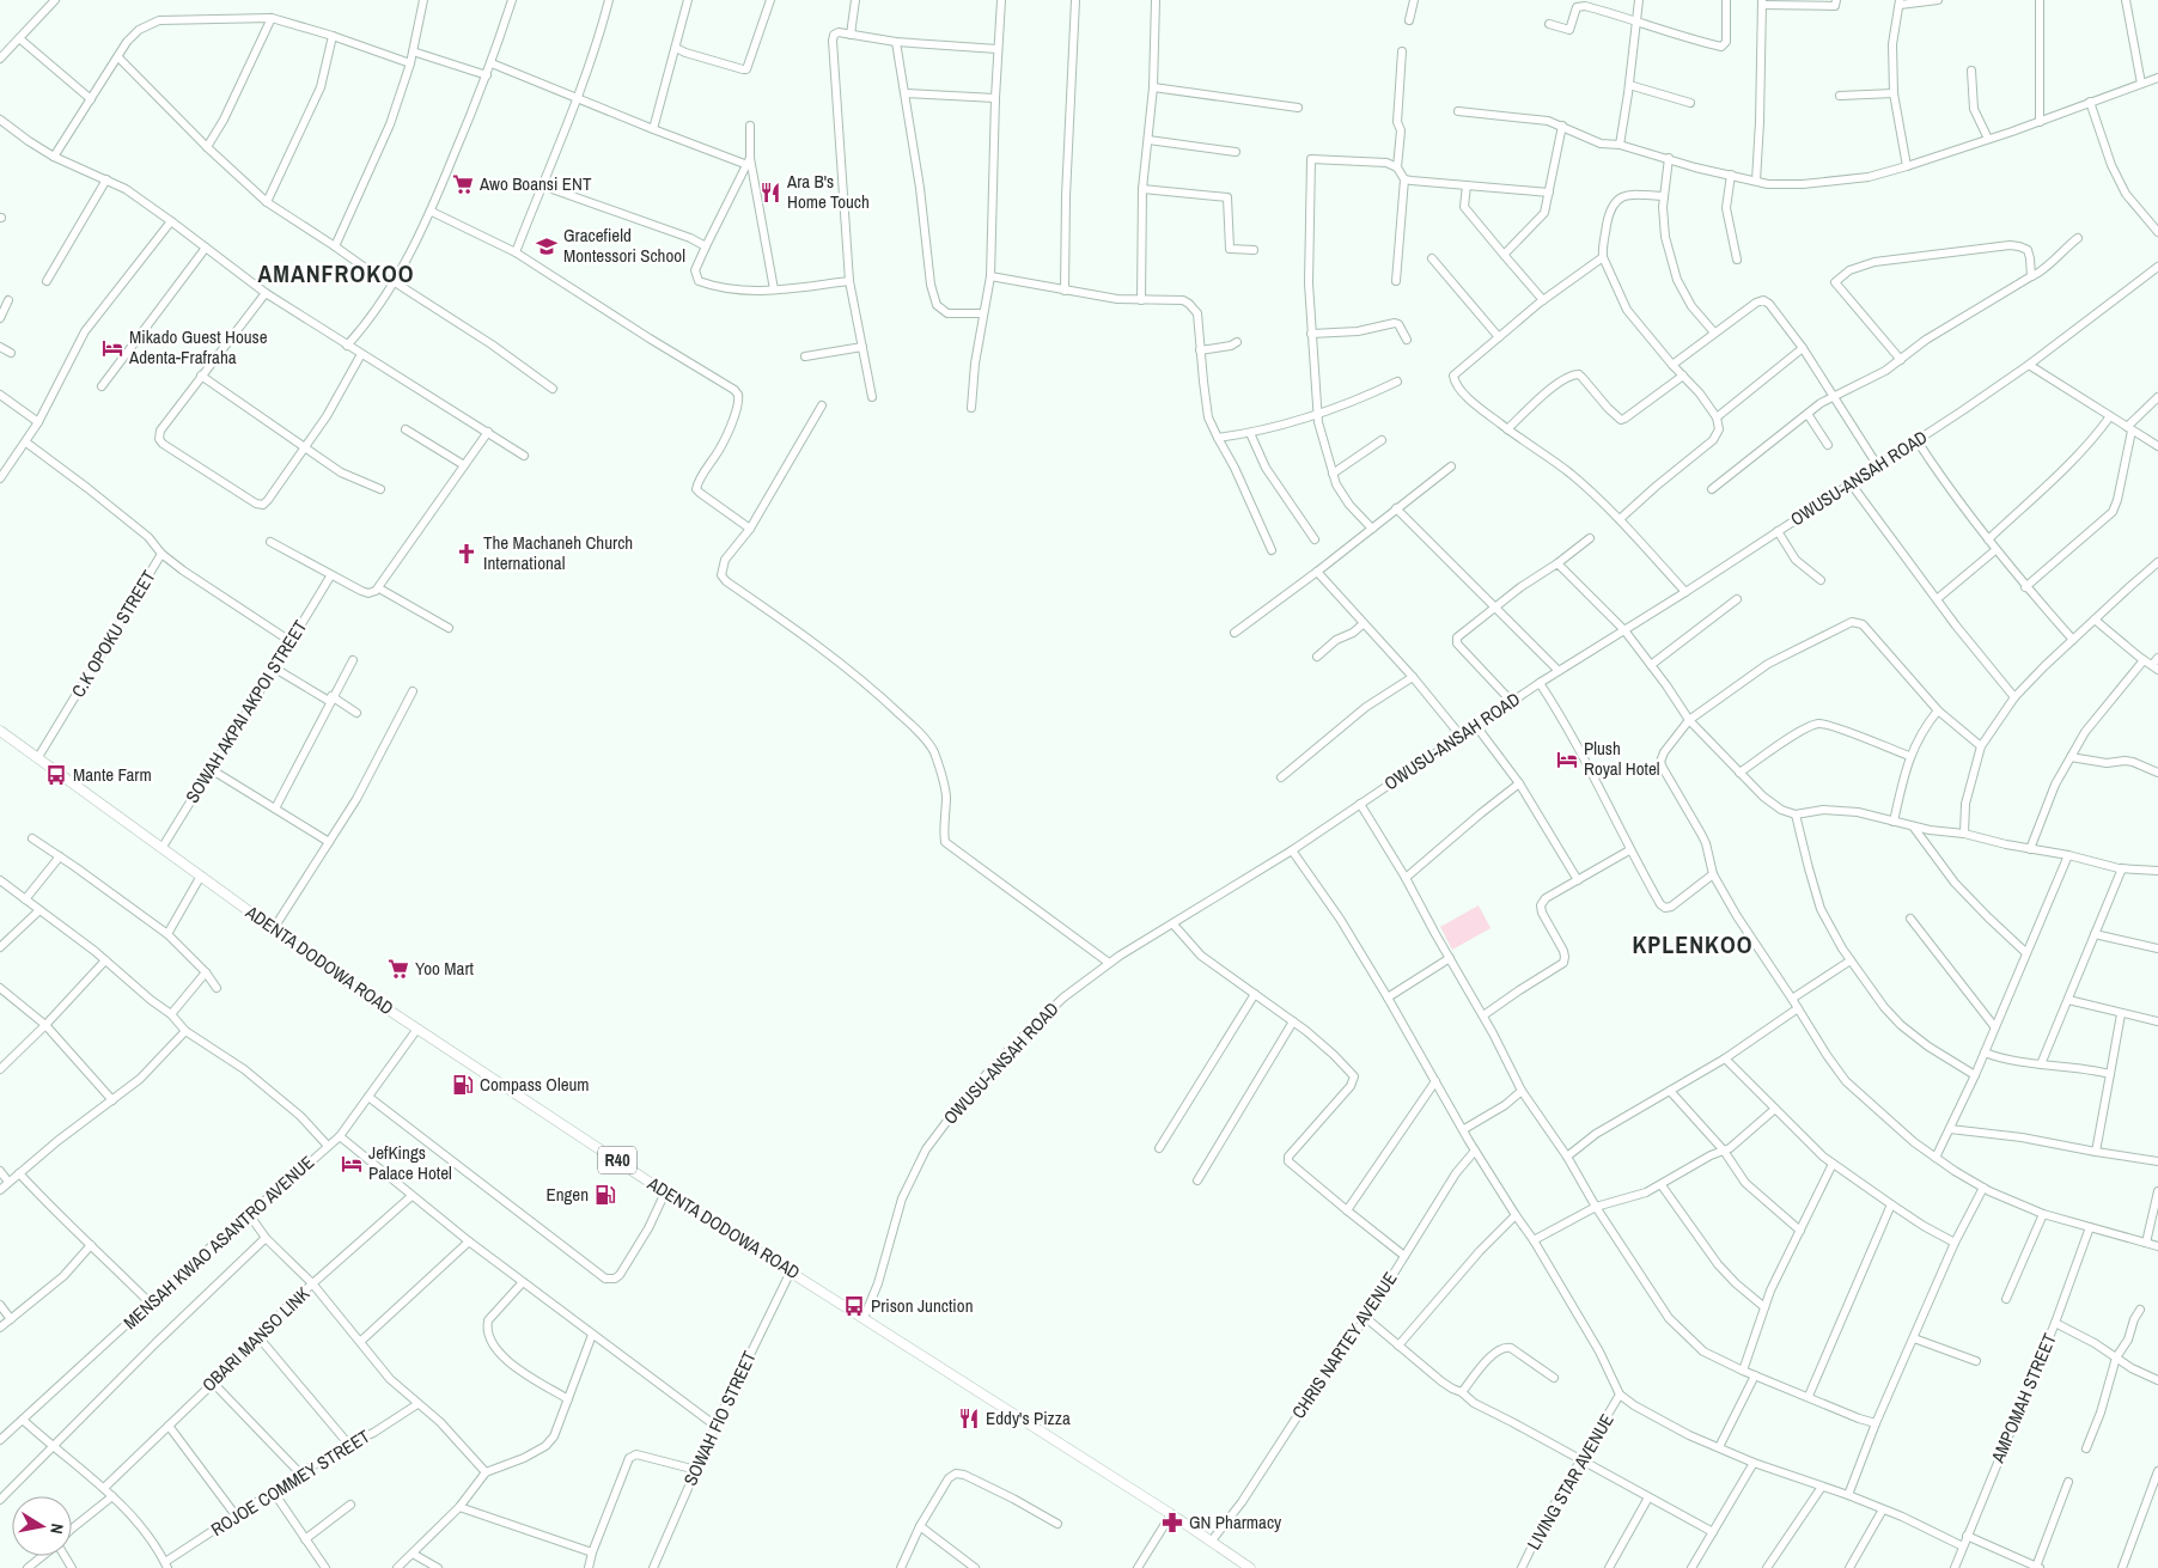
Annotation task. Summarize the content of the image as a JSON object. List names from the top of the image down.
{
  "streets": {
    "main road": ["ADENTA DODOWA ROAD", "R40"],
    "street": [
      "OWUSU-ANSAH ROAD",
      "C.K OPOKU STREET",
      "SOWAH AKPAI AKPOI STREET",
      "MENSAH KWAO ASANTRO AVENUE",
      "OBARI MANSO LINK",
      "CHRIS NARTEY AVENUE",
      "AMPOMAH STREET",
      "SOWAH FIO STREET",
      "LIVING STAR AVENUE",
      "ROJOE COMMEY STREET"
    ]
  },
  "crossings": [
    ["OWUSU-ANSAH ROAD", "ADENTA DODOWA ROAD"],
    ["C.K OPOKU STREET", "SOWAH AKPAI AKPOI STREET"],
    ["C.K OPOKU STREET", "ADENTA DODOWA ROAD"],
    ["SOWAH AKPAI AKPOI STREET", "ADENTA DODOWA ROAD"],
    ["ADENTA DODOWA ROAD", "MENSAH KWAO ASANTRO AVENUE"],
    ["ADENTA DODOWA ROAD", "CHRIS NARTEY AVENUE"],
    ["ADENTA DODOWA ROAD", "SOWAH FIO STREET"]
  ],
  "districts": ["AMANFROKOO", "KPLENKOO"],
  "places": {
    "supermarket": ["Awo Boansi ENT", "Yoo Mart"],
    "restaurant": ["Ara B's Home Touch", "Eddy's Pizza"],
    "school or university": ["Gracefield Montessori School"],
    "hotel": ["Mikado Guest House Adenta-Frafraha", "Plush Royal Hotel", "JefKings Palace Hotel"],
    "church": ["The Machaneh Church International"],
    "bus stop": ["Mante Farm", "Prison Junction"],
    "fuel station": ["Compass Oleum", "Engen"],
    "pharmacy": ["GN Pharmacy"]
  },
  "north": "right"
}
